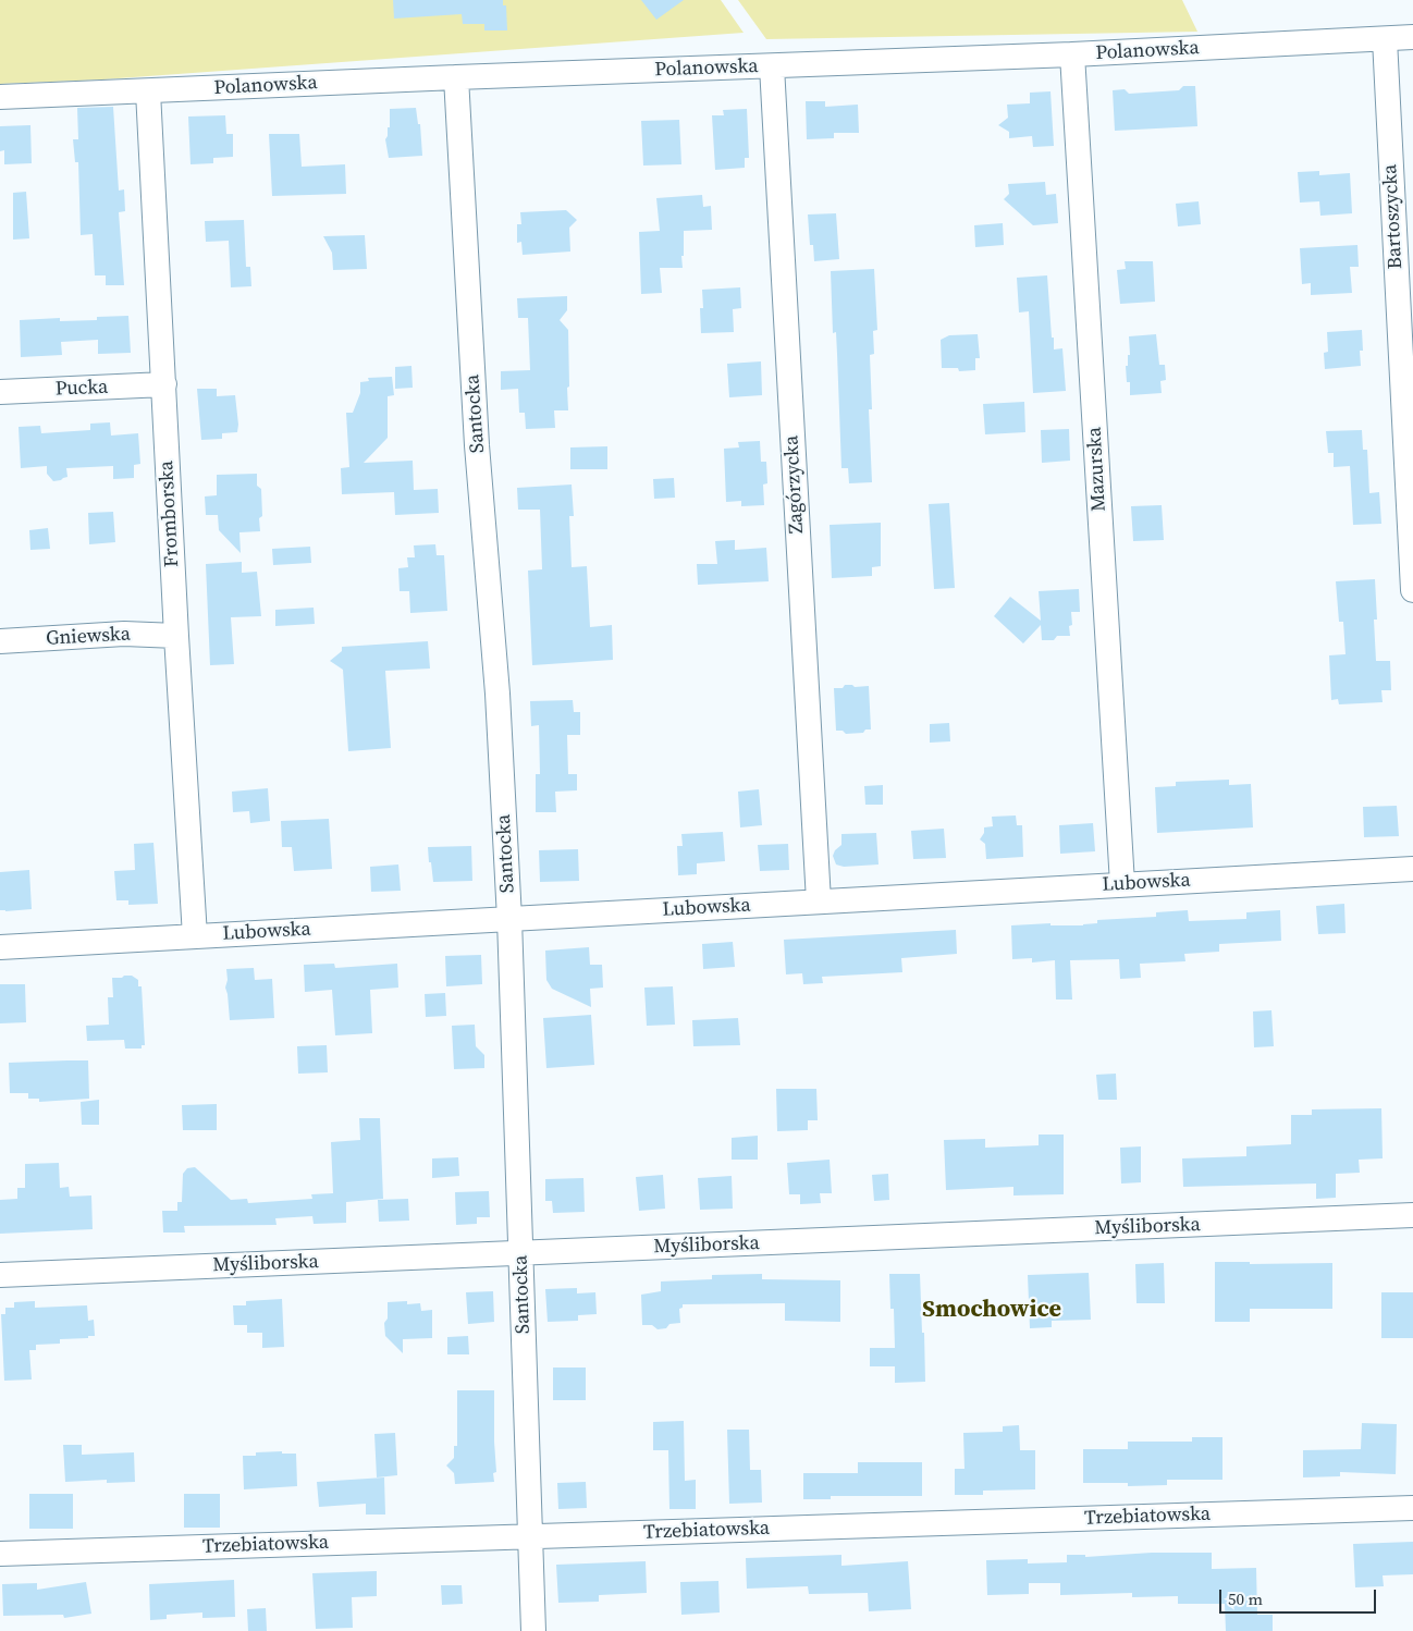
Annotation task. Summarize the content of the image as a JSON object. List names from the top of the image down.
{
  "streets": {
    "street": [
      "Polanowska",
      "Bartoszycka",
      "Pucka",
      "Santocka",
      "Mazurska",
      "Zagórzycka",
      "Fromborska",
      "Gniewska",
      "Lubowska",
      "Myśliborska",
      "Trzebiatowska"
    ]
  },
  "crossings": [
    ["Polanowska", "Bartoszycka"],
    ["Polanowska", "Santocka"],
    ["Polanowska", "Mazurska"],
    ["Polanowska", "Zagórzycka"],
    ["Polanowska", "Fromborska"],
    ["Pucka", "Fromborska"],
    ["Santocka", "Lubowska"],
    ["Santocka", "Myśliborska"],
    ["Santocka", "Trzebiatowska"],
    ["Mazurska", "Lubowska"],
    ["Zagórzycka", "Lubowska"],
    ["Fromborska", "Gniewska"],
    ["Fromborska", "Lubowska"]
  ],
  "districts": ["Smochowice"],
  "scale_bar": "50 m"
}
